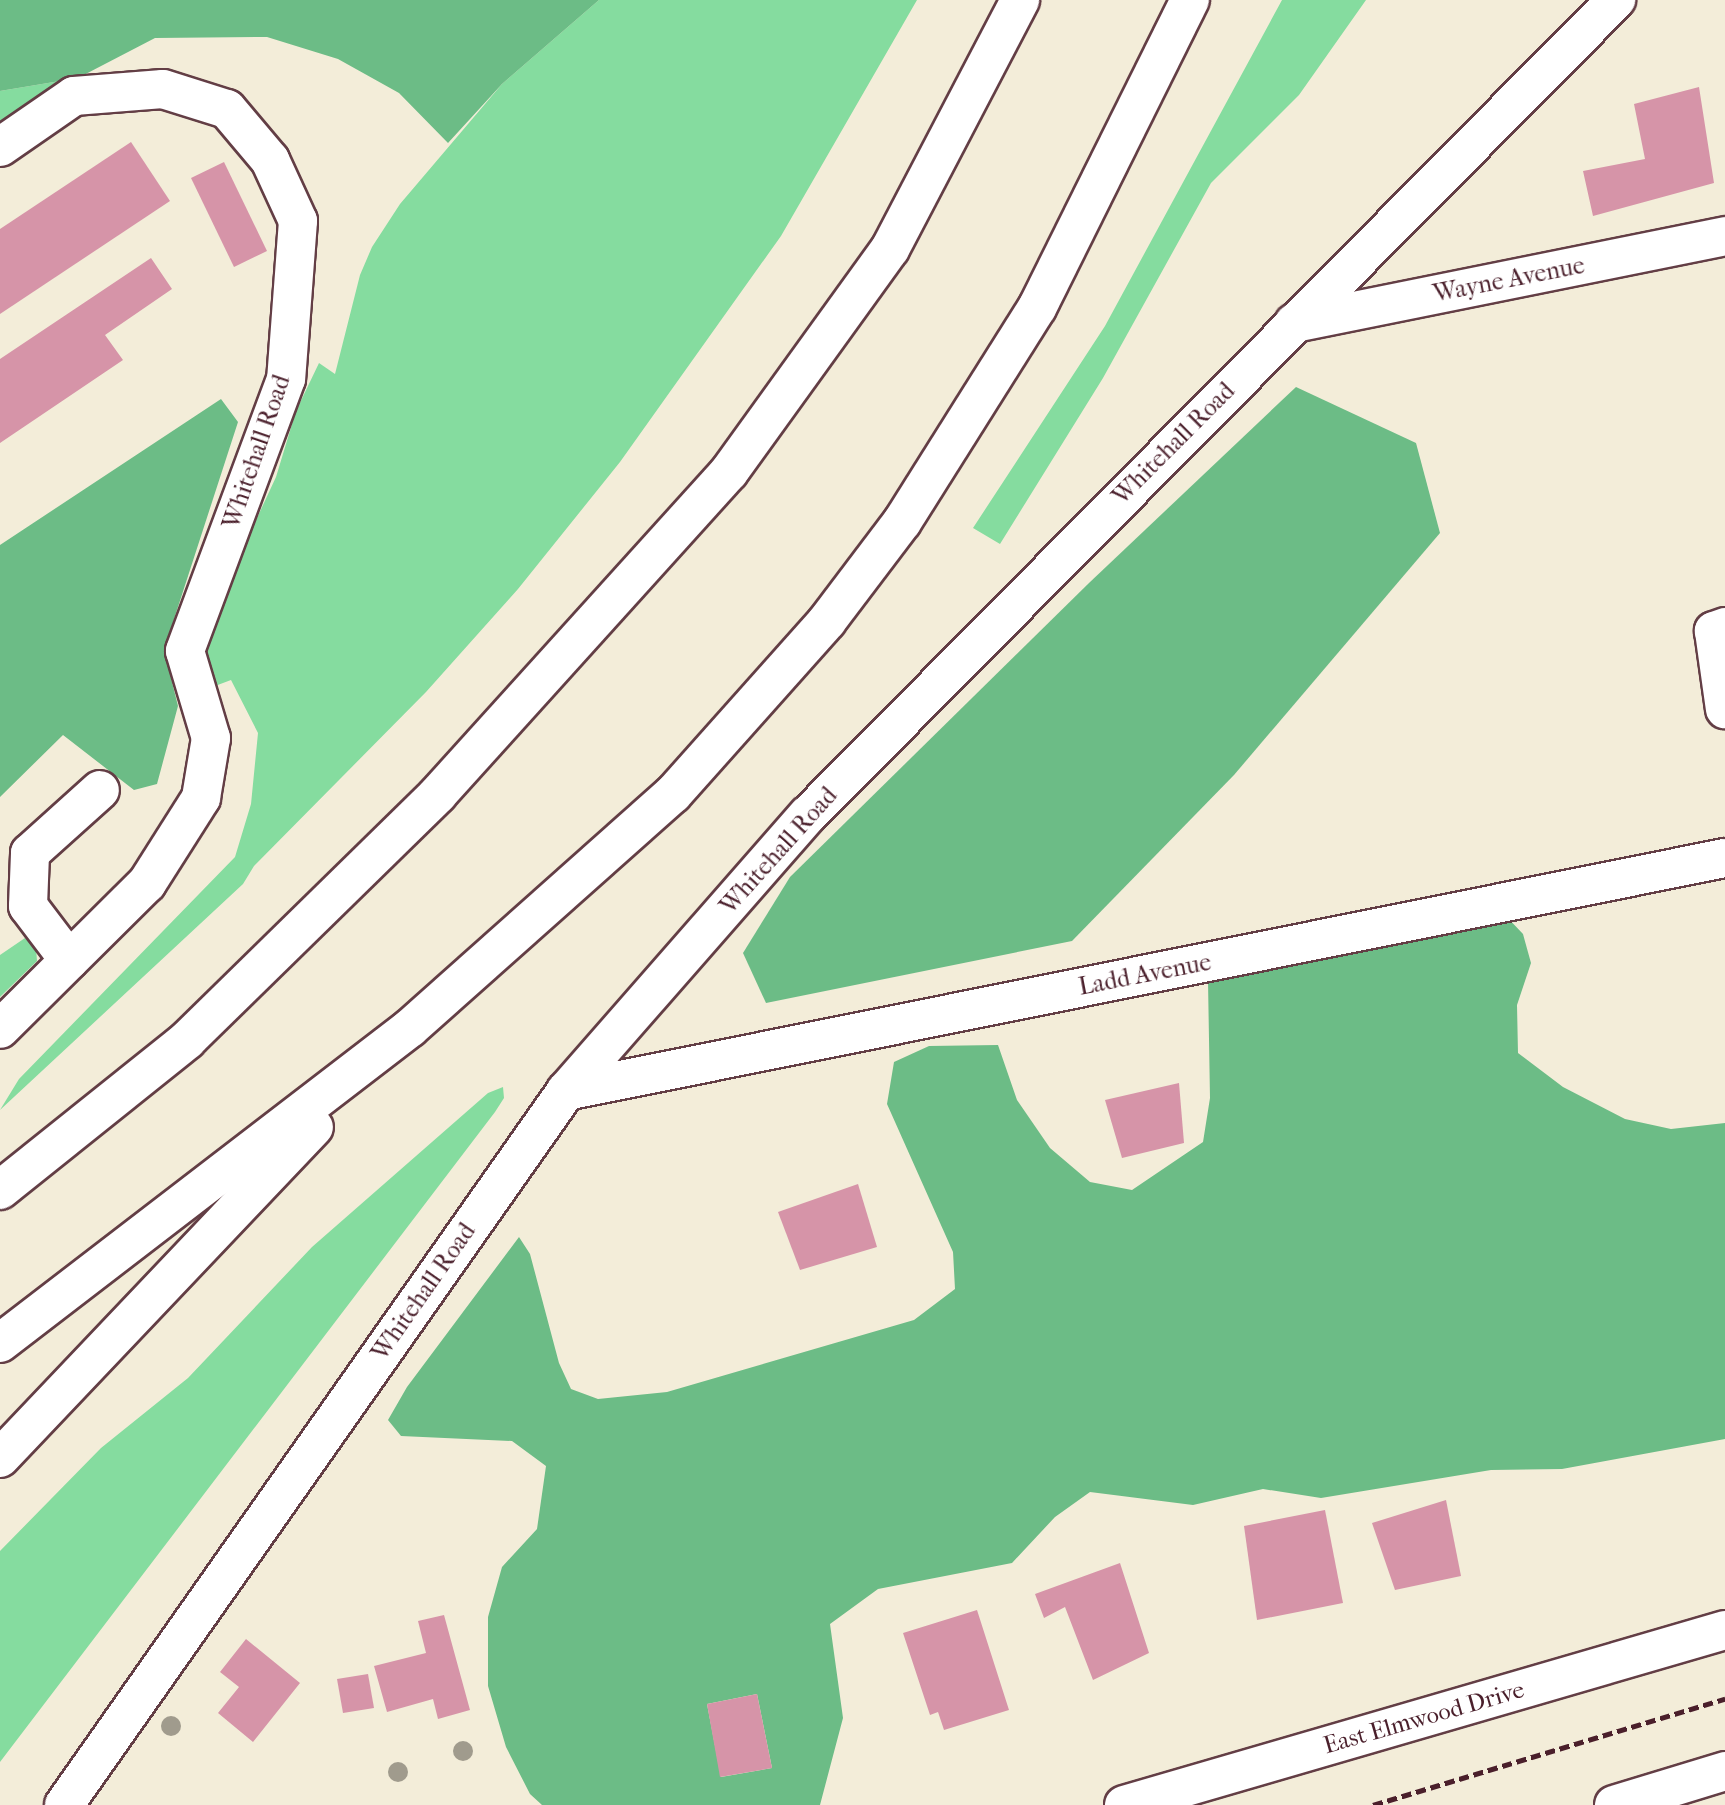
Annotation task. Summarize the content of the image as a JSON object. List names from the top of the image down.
{
  "streets": {
    "main road": [
      "Wayne Avenue",
      "Whitehall Road",
      "Ladd Avenue",
      "East Elmwood Drive"
    ]
  },
  "crossings": [
    ["Wayne Avenue", "Whitehall Road"],
    ["Whitehall Road", "Ladd Avenue"]
  ]
}
